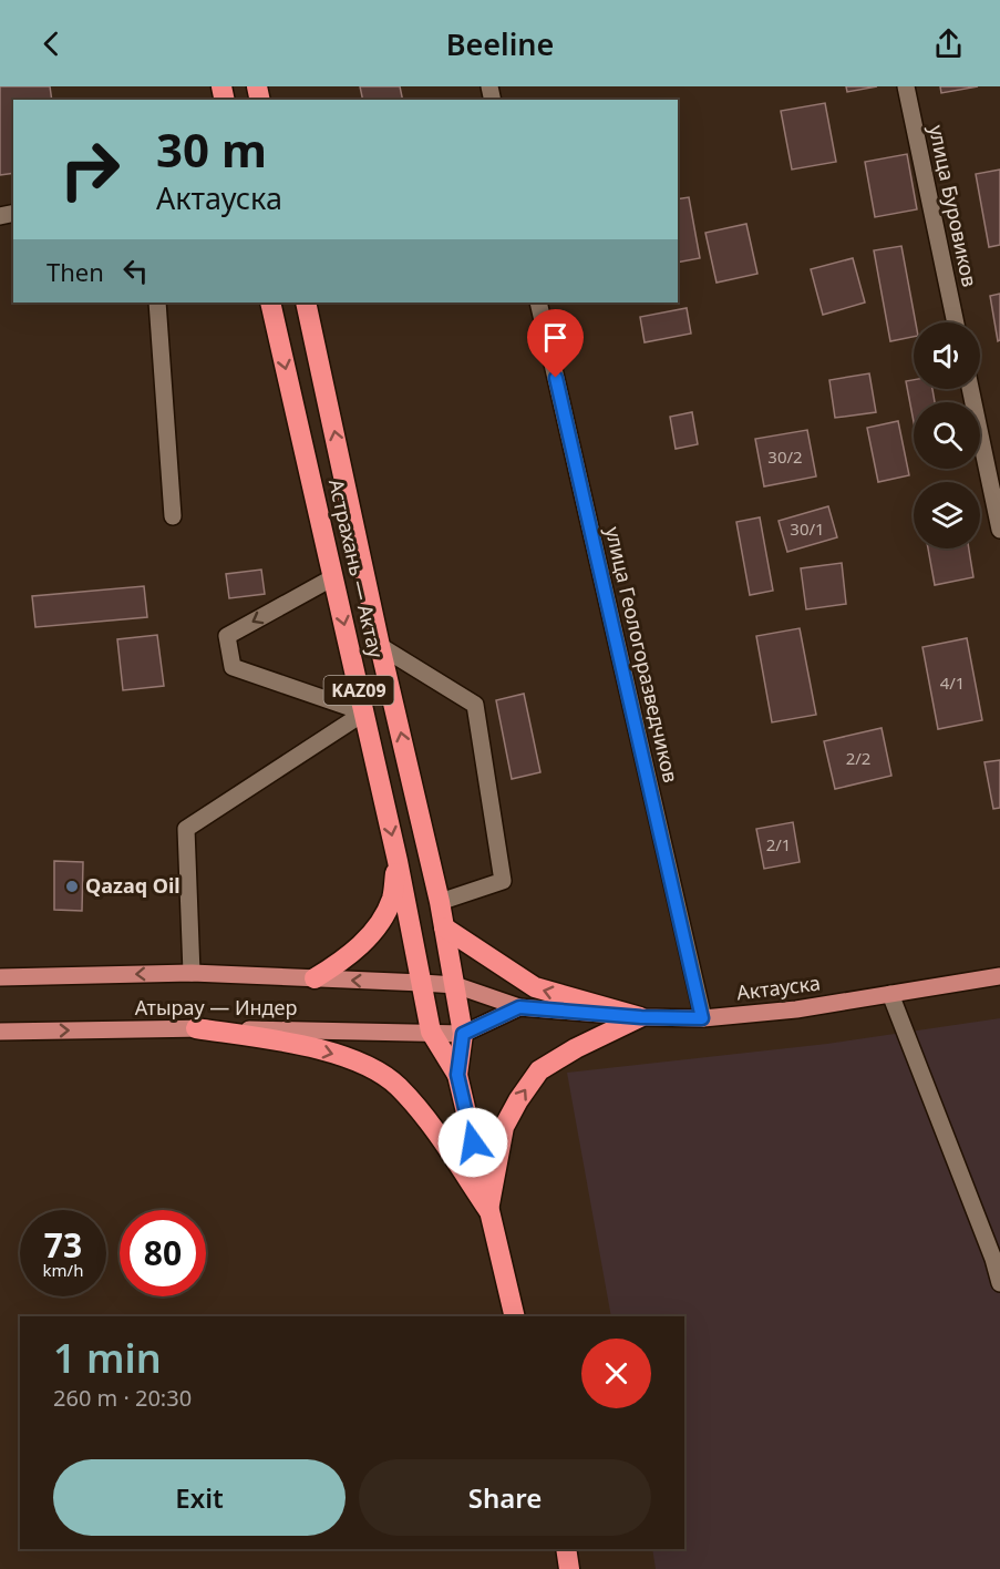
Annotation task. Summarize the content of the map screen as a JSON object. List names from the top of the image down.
{
  "streets": {
    "highway": ["Астрахань — Актау", "KAZ09"],
    "main road": ["Актауска", "Атырау — Индер"],
    "street": ["улица Буровиков", "улица Геологоразведчиков"]
  },
  "crossings": [
    ["Астрахань — Актау", "Актауска"],
    ["Астрахань — Актау", "Атырау — Индер"],
    ["улица Геологоразведчиков", "Актауска"],
    ["Актауска", "Атырау — Индер"]
  ],
  "places": ["Qazaq Oil"],
  "house_numbers": [
    "30/2",
    "30/1",
    "4/1",
    "2/2",
    "2/1"
  ],
  "page": {
    "header": "Beeline",
    "turn": ["30 m", "Актауска"],
    "then": "Then",
    "speed": "73 km/h",
    "limit": "80",
    "heading": ["1 min", "260 m · 20:30"],
    "buttons": ["Exit", "Share"]
  }
}
